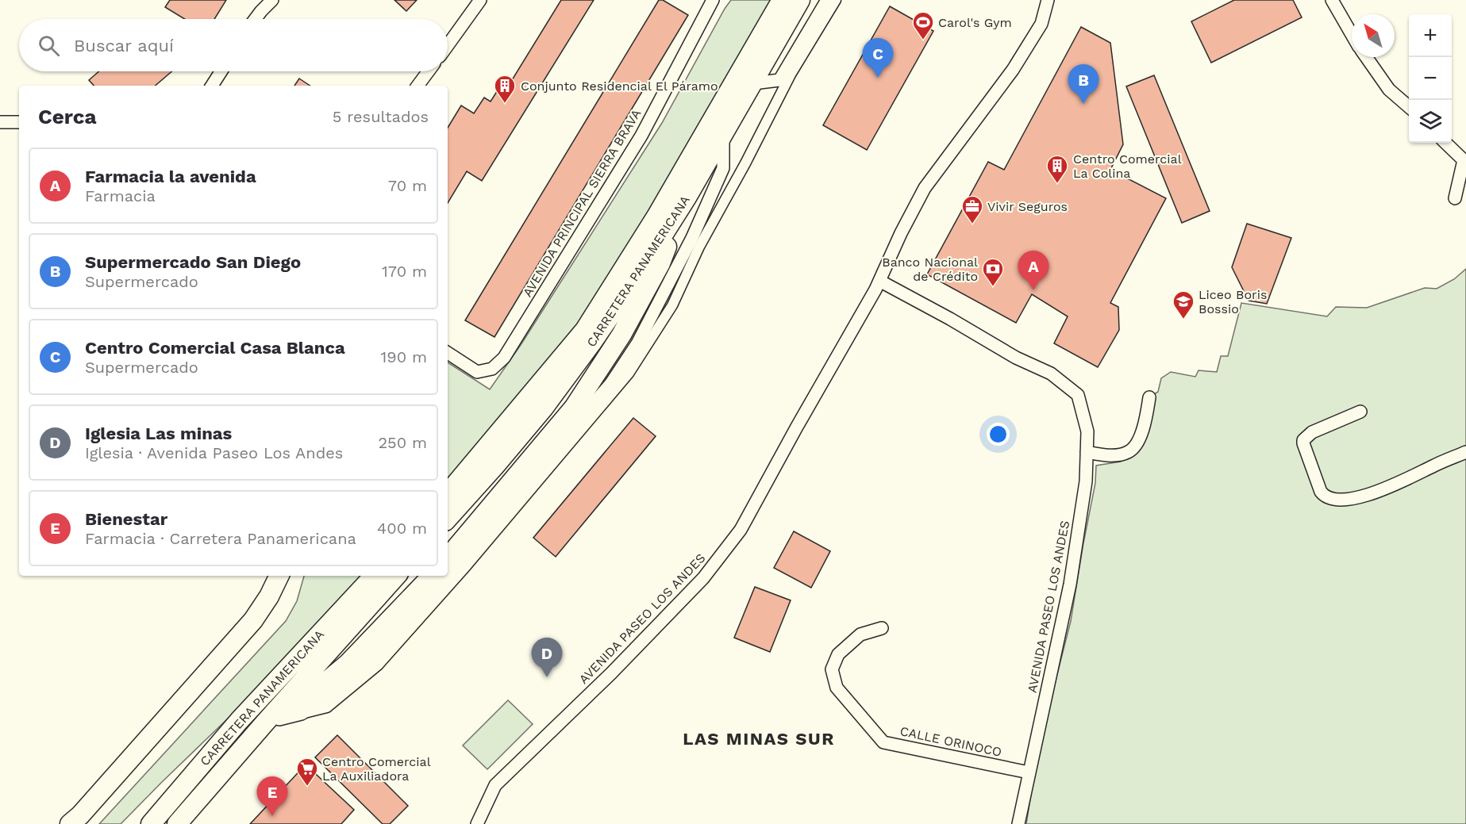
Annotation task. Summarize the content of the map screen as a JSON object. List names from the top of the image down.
{
  "streets": {
    "main road": ["CARRETERA PANAMERICANA"],
    "street": ["AVENIDA PRINCIPAL SIERRA BRAVA", "AVENIDA PASEO LOS ANDES", "CALLE ORINOCO"]
  },
  "crossings": [
    ["AVENIDA PASEO LOS ANDES", "CALLE ORINOCO"]
  ],
  "districts": ["LAS MINAS SUR"],
  "places": {
    "sports": ["Carol's Gym"],
    "building": ["Conjunto Residencial El Páramo", "Centro Comercial La Colina"],
    "office": ["Vivir Seguros"],
    "bank": ["Banco Nacional de Crédito"],
    "school or university": ["Liceo Boris Bossio"],
    "supermarket": ["Centro Comercial La Auxiliadora"]
  },
  "north": "top left",
  "page": {
    "map_buttons": ["+", "−"],
    "search": "Buscar aquí",
    "pins": [
      "C",
      "B",
      "A",
      "D",
      "E"
    ],
    "heading": ["Cerca", "5 resultados"],
    "list": [
      {
        "mark": "A",
        "name": "Farmacia la avenida",
        "note": "Farmacia",
        "value": "70 m"
      },
      {
        "mark": "B",
        "name": "Supermercado San Diego",
        "note": "Supermercado",
        "value": "170 m"
      },
      {
        "mark": "C",
        "name": "Centro Comercial Casa Blanca",
        "note": "Supermercado",
        "value": "190 m"
      },
      {
        "mark": "D",
        "name": "Iglesia Las minas",
        "note": "Iglesia · Avenida Paseo Los Andes",
        "value": "250 m"
      },
      {
        "mark": "E",
        "name": "Bienestar",
        "note": "Farmacia · Carretera Panamericana",
        "value": "400 m"
      }
    ]
  }
}
